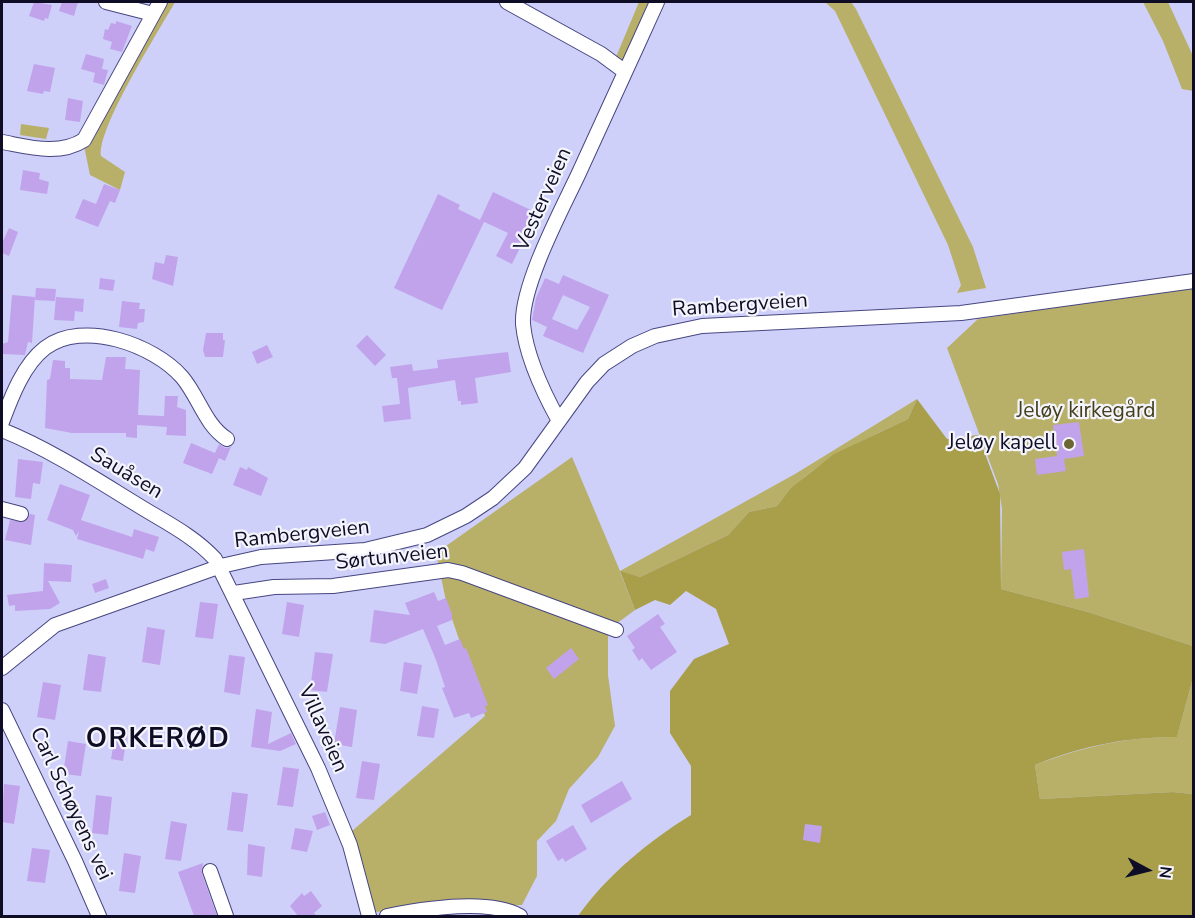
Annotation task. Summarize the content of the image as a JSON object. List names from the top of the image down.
{
  "streets": {
    "street": [
      "Vesterveien",
      "Rambergveien",
      "Sauåsen",
      "Sørtunveien",
      "Villaveien",
      "Carl Schøyens vei"
    ]
  },
  "crossings": [
    ["Vesterveien", "Rambergveien"],
    ["Rambergveien", "Sauåsen"],
    ["Rambergveien", "Villaveien"],
    ["Sauåsen", "Villaveien"],
    ["Sørtunveien", "Villaveien"]
  ],
  "districts": ["ORKERØD"],
  "parks": ["Jeløy kirkegård"],
  "places": ["Jeløy kapell"],
  "north": "right"
}
